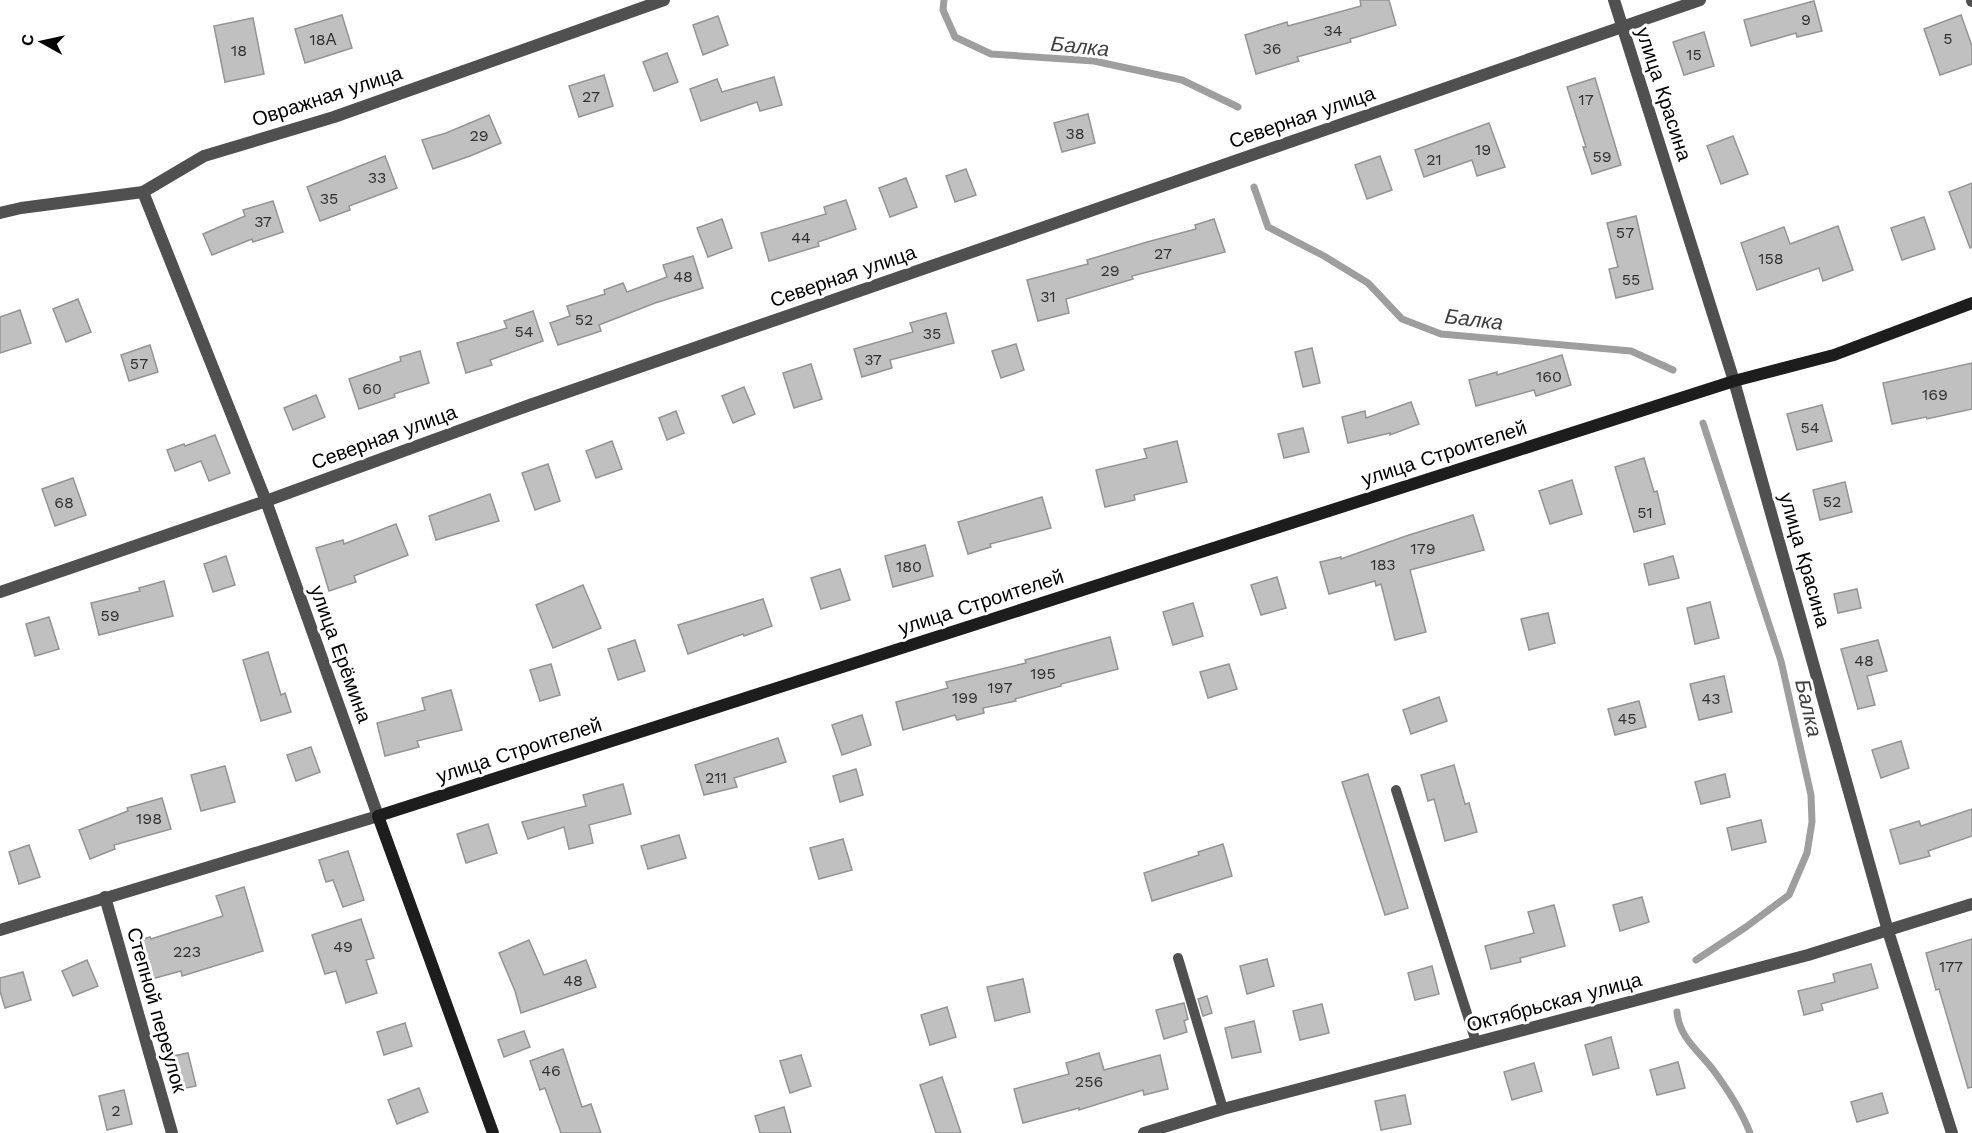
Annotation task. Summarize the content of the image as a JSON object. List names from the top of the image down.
{
  "streets": {
    "street": [
      "улица Красина",
      "Овражная улица",
      "Северная улица",
      "улица Строителей",
      "улица Ерёмина",
      "Октябрьская улица",
      "Степной переулок"
    ]
  },
  "crossings": [
    ["улица Красина", "Северная улица"],
    ["улица Красина", "улица Строителей"],
    ["улица Красина", "Октябрьская улица"],
    ["Овражная улица", "улица Ерёмина"],
    ["Северная улица", "улица Ерёмина"],
    ["улица Строителей", "улица Ерёмина"],
    ["улица Строителей", "Степной переулок"]
  ],
  "water": ["Балка"],
  "house_numbers": [
    "9",
    "34",
    "5",
    "18А",
    "36",
    "18",
    "15",
    "27",
    "17",
    "38",
    "29",
    "19",
    "59",
    "21",
    "33",
    "35",
    "37",
    "57",
    "44",
    "27",
    "158",
    "29",
    "48",
    "55",
    "31",
    "52",
    "54",
    "35",
    "37",
    "57",
    "160",
    "60",
    "169",
    "54",
    "52",
    "68",
    "51",
    "179",
    "183",
    "180",
    "59",
    "48",
    "195",
    "197",
    "199",
    "43",
    "45",
    "211",
    "198",
    "49",
    "223",
    "177",
    "48",
    "46",
    "256",
    "2"
  ],
  "north": "left"
}
